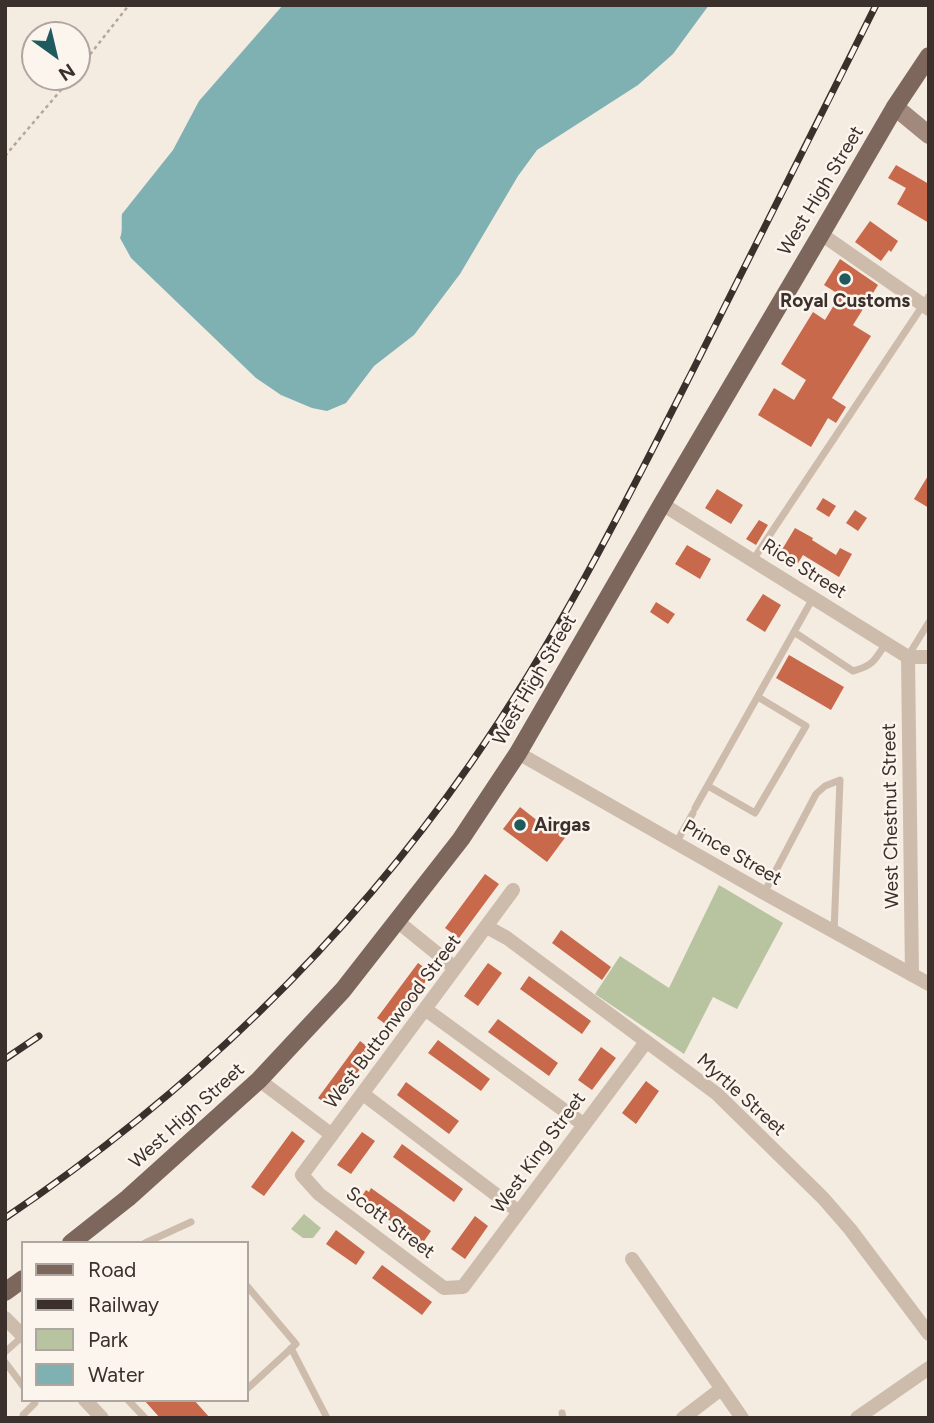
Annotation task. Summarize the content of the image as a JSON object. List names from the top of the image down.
{
  "streets": {
    "main road": ["West High Street"],
    "street": [
      "Rice Street",
      "West Chestnut Street",
      "Prince Street",
      "West Buttonwood Street",
      "Myrtle Street",
      "West King Street",
      "Scott Street"
    ]
  },
  "crossings": [
    ["West High Street", "Rice Street"],
    ["West High Street", "Prince Street"],
    ["Rice Street", "West Chestnut Street"],
    ["West Chestnut Street", "Prince Street"],
    ["West Buttonwood Street", "Myrtle Street"],
    ["West Buttonwood Street", "Scott Street"],
    ["Myrtle Street", "West King Street"],
    ["West King Street", "Scott Street"]
  ],
  "places": ["Royal Customs", "Airgas"],
  "legend": [
    "Road",
    "Railway",
    "Park",
    "Water"
  ],
  "north": "bottom right"
}
